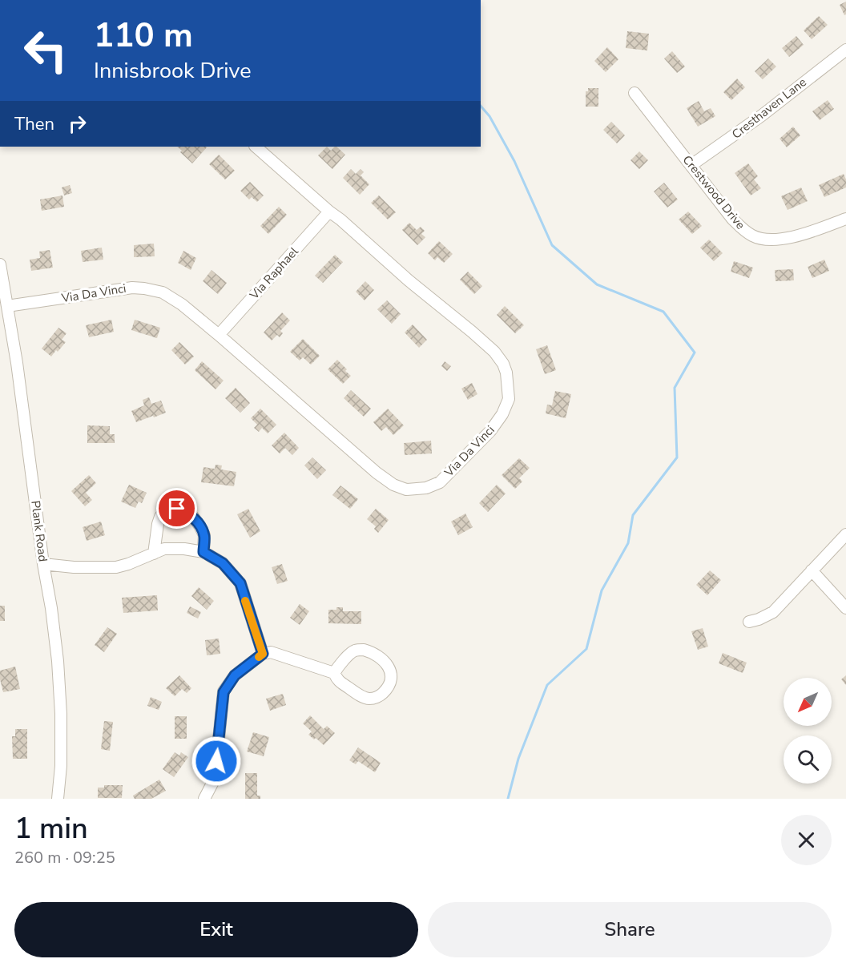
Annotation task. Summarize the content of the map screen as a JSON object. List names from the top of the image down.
{
  "streets": {
    "street": [
      "Cresthaven Lane",
      "Crestwood Drive",
      "Via Raphael",
      "Via Da Vinci",
      "Plank Road"
    ]
  },
  "crossings": [
    ["Cresthaven Lane", "Crestwood Drive"],
    ["Via Raphael", "Via Da Vinci"],
    ["Via Da Vinci", "Plank Road"]
  ],
  "north": "bottom left",
  "page": {
    "turn": ["110 m", "Innisbrook Drive"],
    "then": "Then",
    "heading": ["1 min", "260 m · 09:25"],
    "buttons": ["Exit", "Share"]
  }
}
